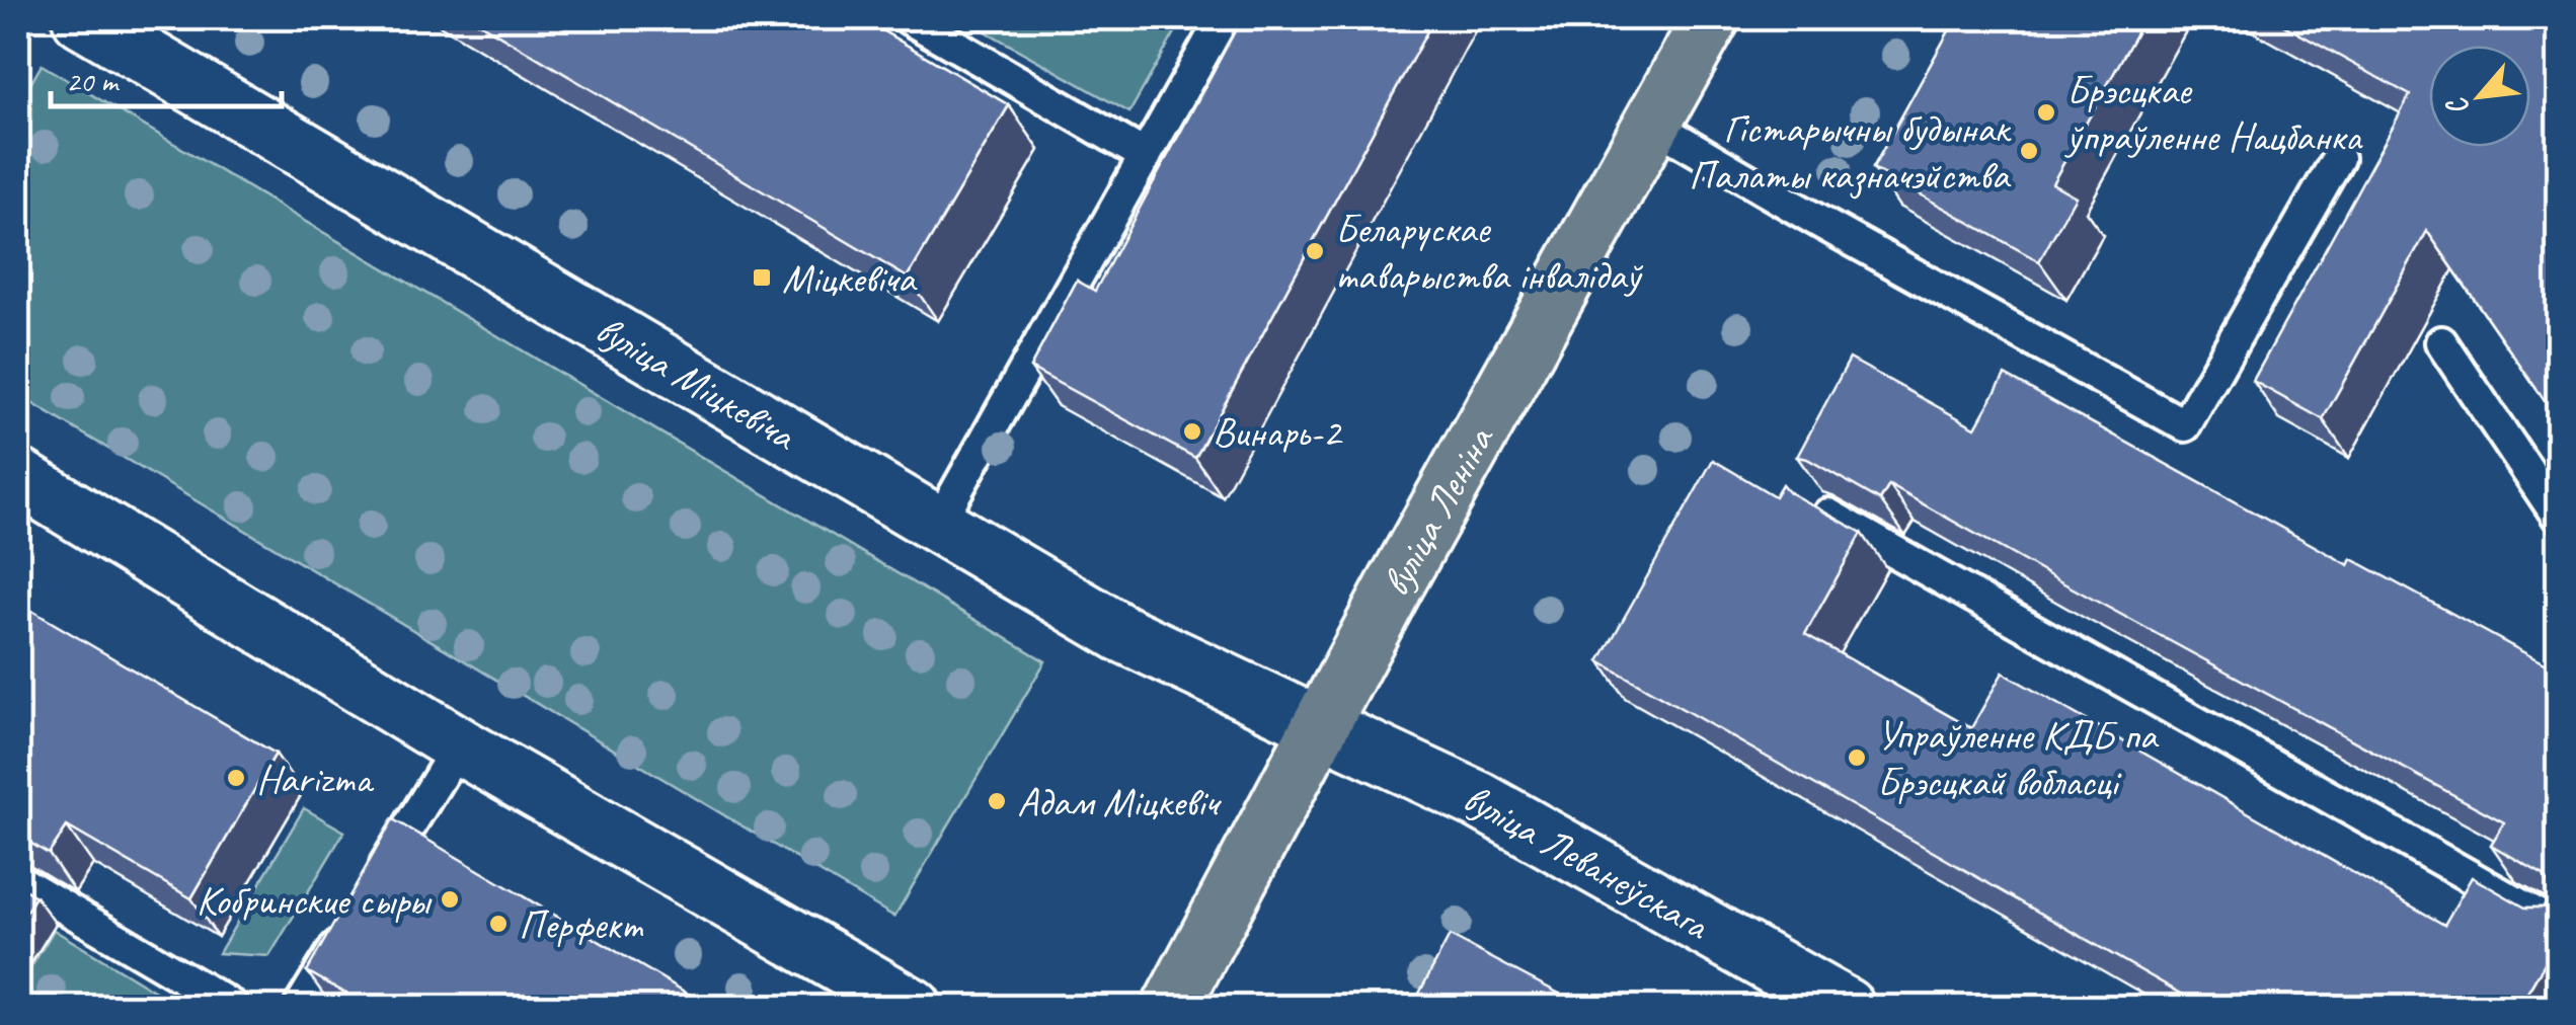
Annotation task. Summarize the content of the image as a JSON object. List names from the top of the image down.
{
  "streets": {
    "main road": ["вуліца Міцкевіча", "вуліца Леніна", "вуліца Леванеўскага"]
  },
  "crossings": [
    ["вуліца Міцкевіча", "вуліца Леніна"],
    ["вуліца Міцкевіча", "вуліца Леванеўскага"],
    ["вуліца Леніна", "вуліца Леванеўскага"]
  ],
  "places": {
    "other": [
      "Брэсцкае ўпраўленне Нацбанка",
      "Гістарычны будынак Палаты казначэйства",
      "Беларускае таварыства інвалідаў",
      "Винарь-2",
      "Упраўленне КДБ па Брэсцкай вобласці",
      "Harizma",
      "Адам Міцкевіч",
      "Кобринские сыры",
      "Перфект"
    ],
    "transit": ["Міцкевіча"]
  },
  "scale_bar": "20 m",
  "north": "bottom left"
}
